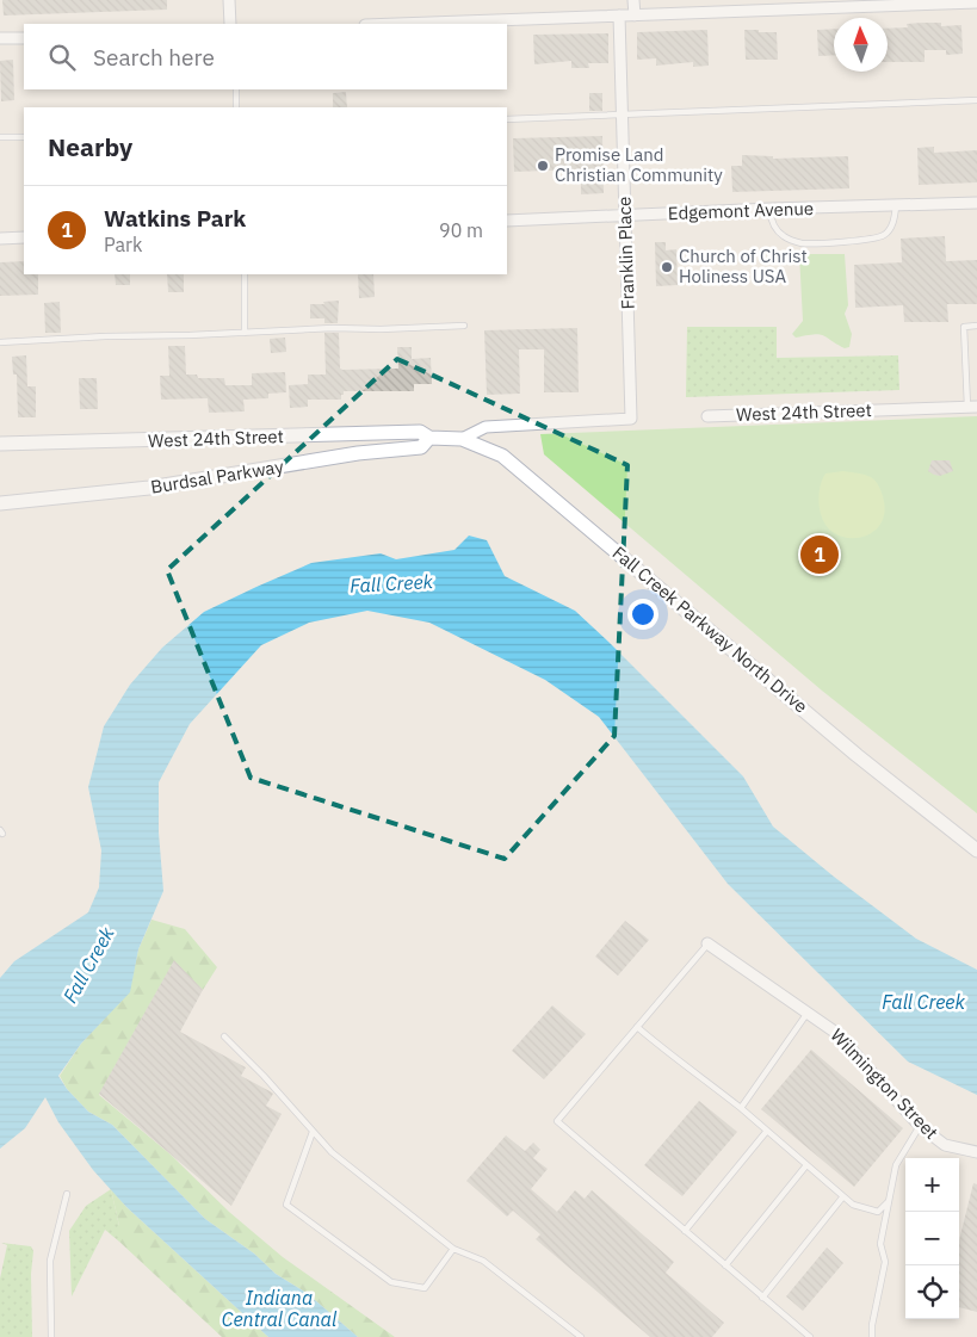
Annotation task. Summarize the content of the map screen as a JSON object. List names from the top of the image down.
{
  "streets": {
    "street": [
      "Edgemont Avenue",
      "Franklin Place",
      "West 24th Street",
      "Burdsal Parkway",
      "Fall Creek Parkway North Drive",
      "Wilmington Street"
    ]
  },
  "crossings": [
    ["Edgemont Avenue", "Franklin Place"],
    ["Franklin Place", "Fall Creek Parkway North Drive"],
    ["West 24th Street", "Burdsal Parkway"],
    ["West 24th Street", "Fall Creek Parkway North Drive"],
    ["Burdsal Parkway", "Fall Creek Parkway North Drive"]
  ],
  "water": ["Fall Creek", "Indiana Central Canal"],
  "places": ["Promise Land Christian Community", "Church of Christ Holiness USA"],
  "north": "top",
  "page": {
    "search": "Search here",
    "heading": "Nearby",
    "list": [
      {
        "mark": "1",
        "name": "Watkins Park",
        "note": "Park",
        "value": "90 m"
      }
    ],
    "pins": "1",
    "map_buttons": ["+", "−"]
  }
}
